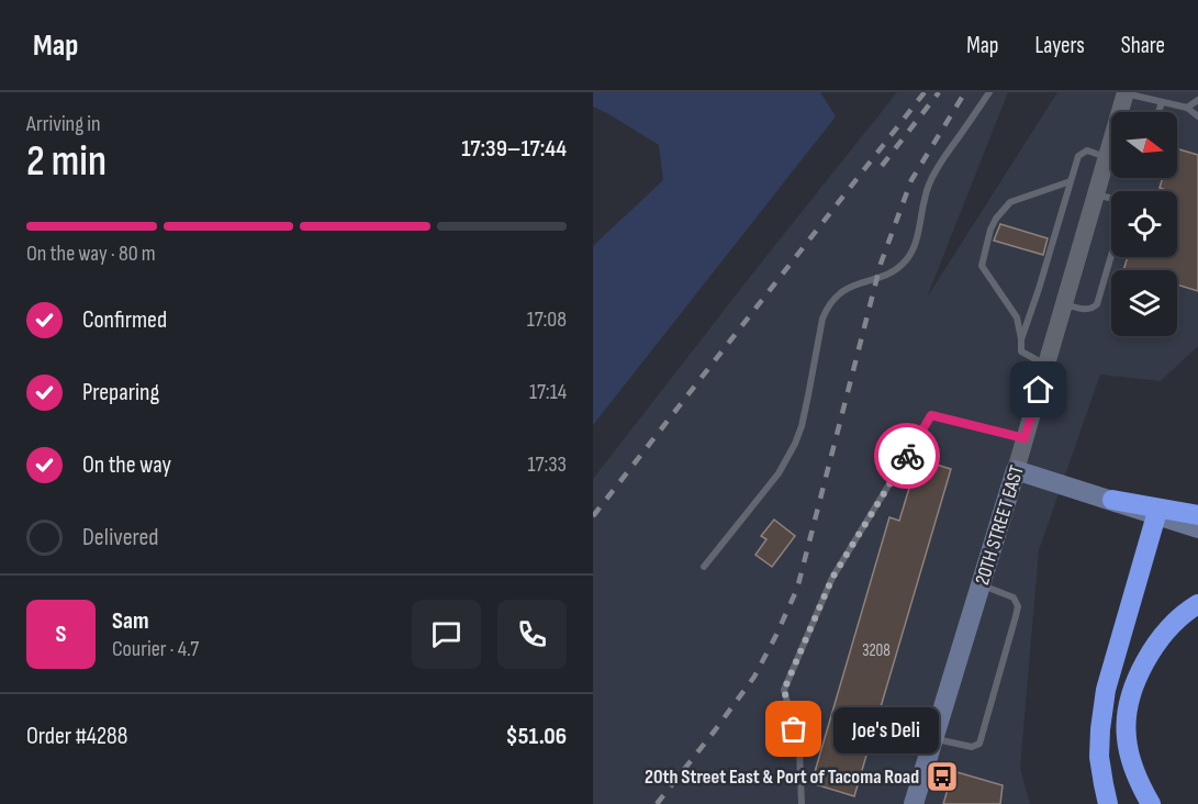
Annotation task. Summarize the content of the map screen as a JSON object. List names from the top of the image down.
{
  "streets": {
    "main road": ["20TH STREET EAST"]
  },
  "places": {
    "other": ["Joe's Deli"],
    "bus stop": ["20th Street East & Port of Tacoma Road"]
  },
  "house_numbers": ["3208"],
  "north": "right",
  "page": {
    "header": "Map",
    "nav": ["Map", "Layers", "Share"],
    "heading": ["2 min", "Arriving in", "17:39–17:44"],
    "panel": [
      "Sam",
      "Courier · 4.7",
      "Order #4288",
      "$51.06"
    ],
    "bar": "On the way · 80 m",
    "list": [
      ["Confirmed", "17:08"],
      ["Preparing", "17:14"],
      ["On the way", "17:33"],
      "Delivered"
    ],
    "round": "S",
    "bubble": "Joe's Deli"
  }
}
